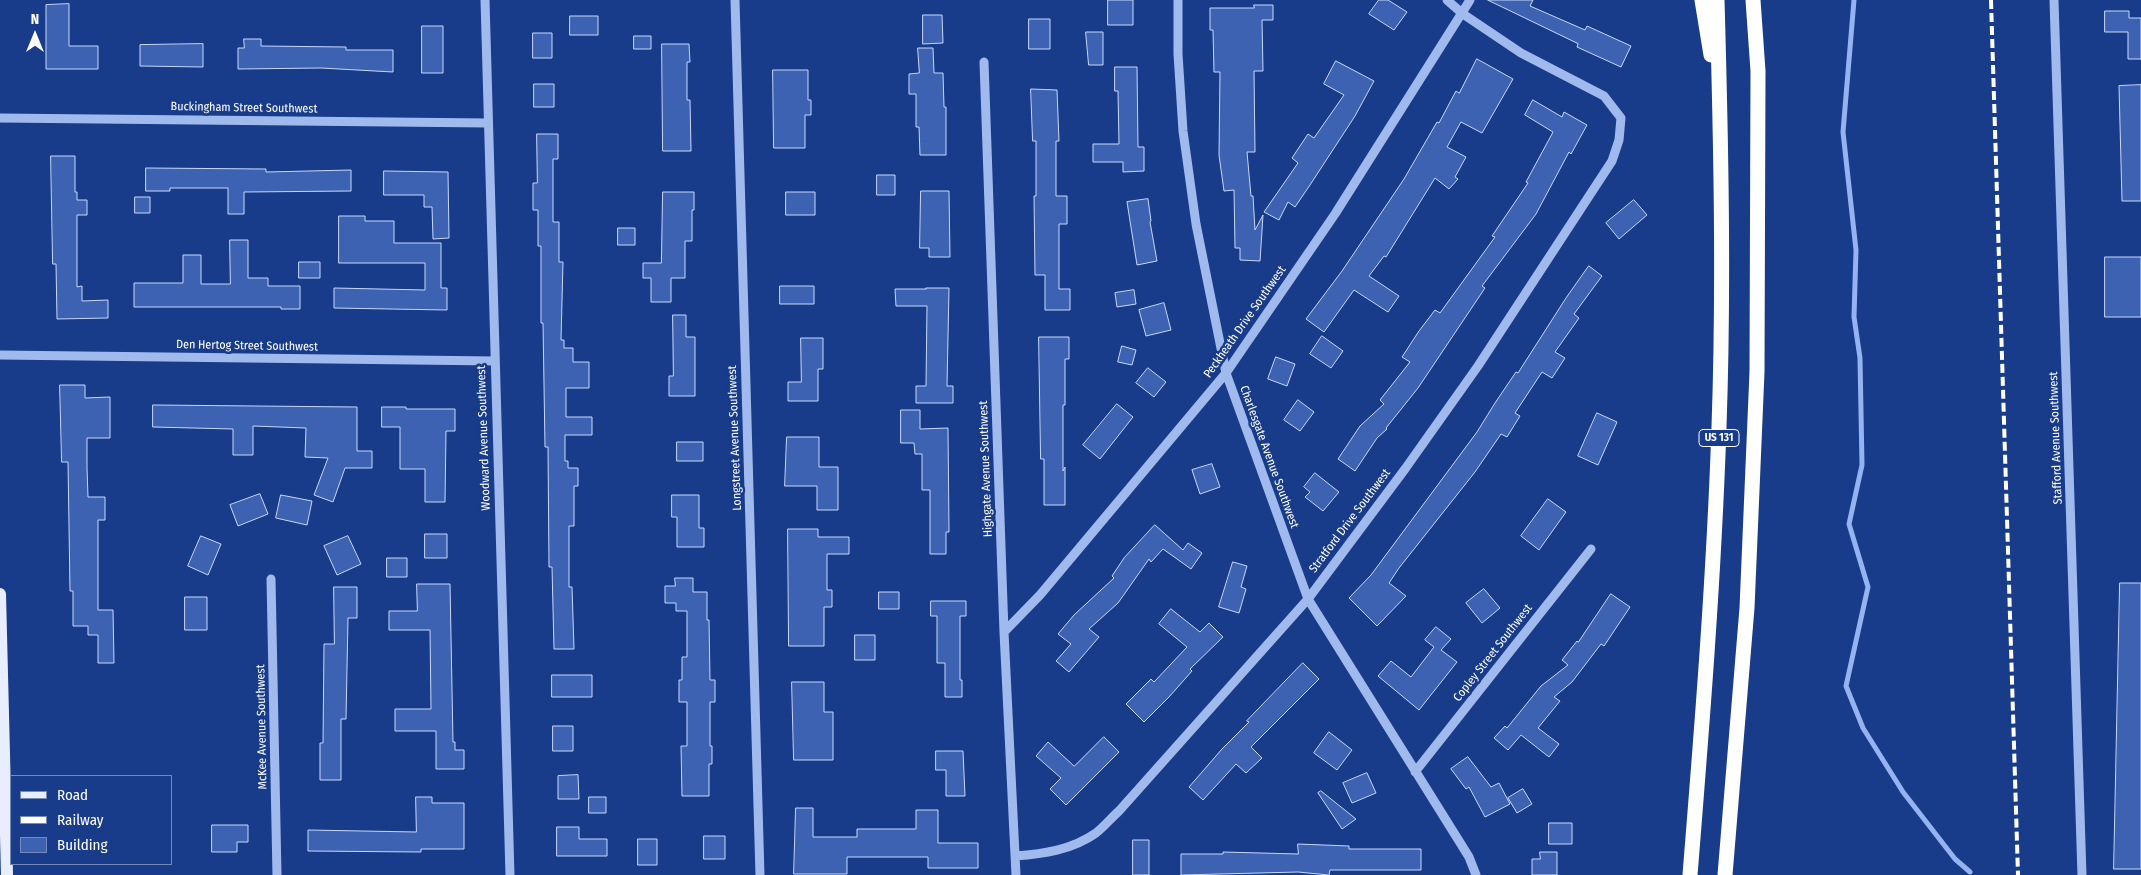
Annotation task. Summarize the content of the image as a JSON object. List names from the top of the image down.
{
  "streets": {
    "highway": ["US 131"],
    "street": [
      "Buckingham Street Southwest",
      "Peckheath Drive Southwest",
      "Den Hertog Street Southwest",
      "Woodward Avenue Southwest",
      "Longstreet Avenue Southwest",
      "Stafford Avenue Southwest",
      "Charlesgate Avenue Southwest",
      "Highgate Avenue Southwest",
      "Stratford Drive Southwest",
      "Copley Street Southwest",
      "McKee Avenue Southwest"
    ]
  },
  "crossings": [
    ["Buckingham Street Southwest", "Woodward Avenue Southwest"],
    ["Peckheath Drive Southwest", "Charlesgate Avenue Southwest"],
    ["Peckheath Drive Southwest", "Highgate Avenue Southwest"],
    ["Peckheath Drive Southwest", "Stratford Drive Southwest"],
    ["Den Hertog Street Southwest", "Woodward Avenue Southwest"],
    ["Charlesgate Avenue Southwest", "Stratford Drive Southwest"],
    ["Charlesgate Avenue Southwest", "Copley Street Southwest"],
    ["Highgate Avenue Southwest", "Stratford Drive Southwest"]
  ],
  "legend": ["Road", "Railway", "Building"],
  "north": "top"
}
